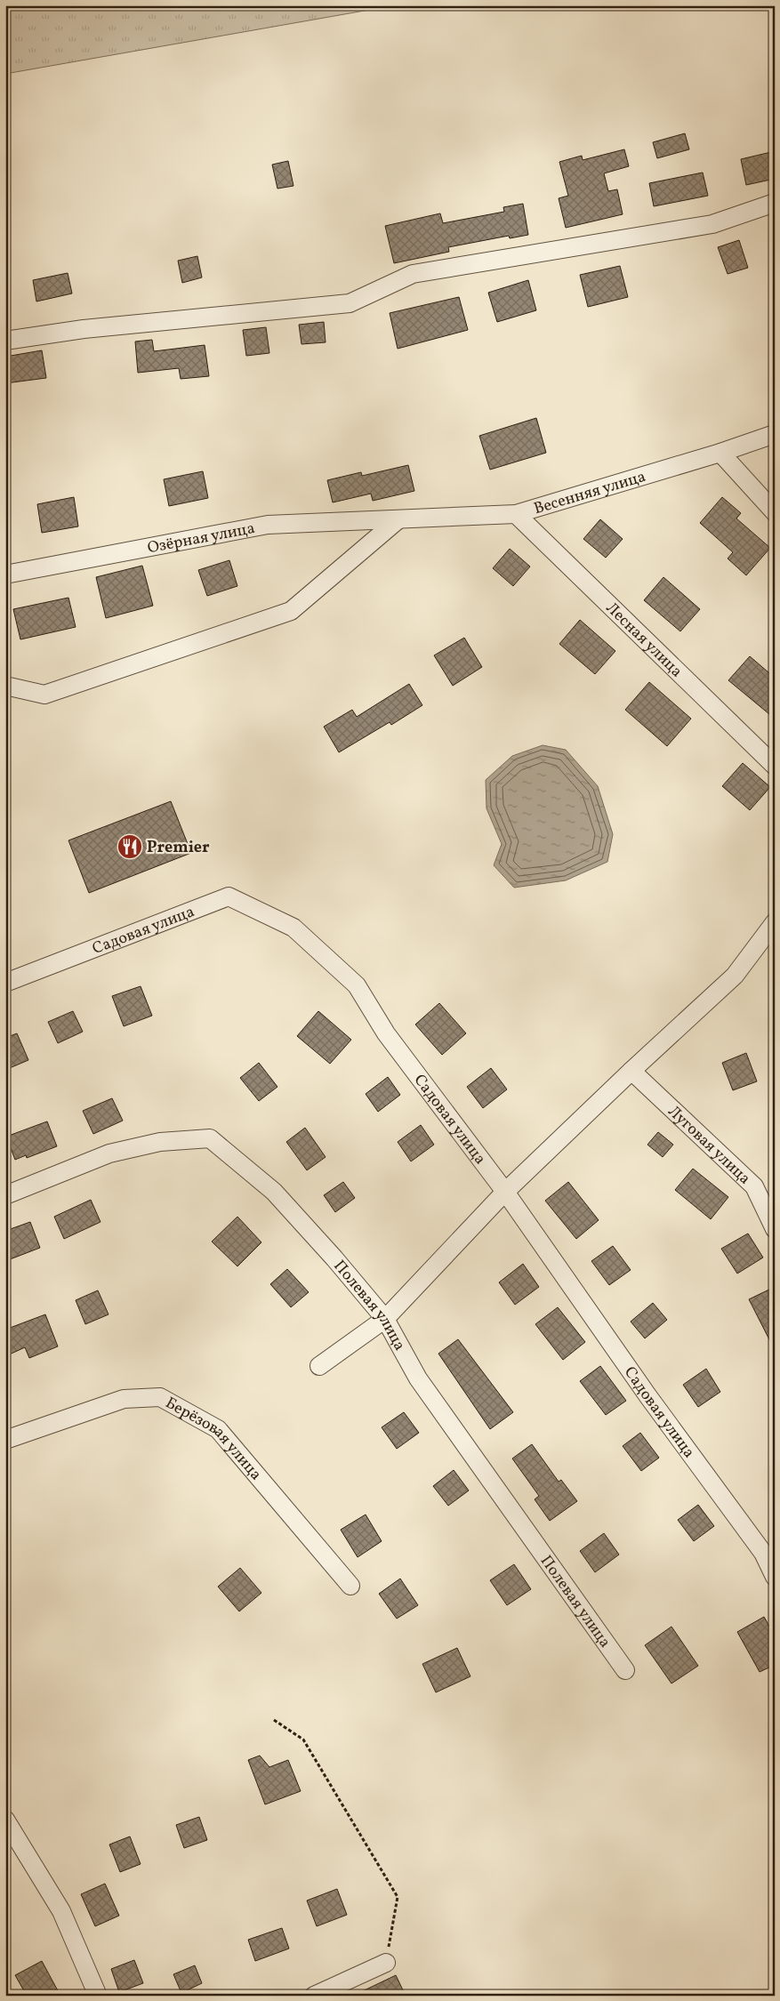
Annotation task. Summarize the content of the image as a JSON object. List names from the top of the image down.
{
  "streets": {
    "street": [
      "Весенняя улица",
      "Озёрная улица",
      "Лесная улица",
      "Садовая улица",
      "Луговая улица",
      "Полевая улица",
      "Берёзовая улица"
    ]
  },
  "crossings": [
    ["Весенняя улица", "Озёрная улица"],
    ["Весенняя улица", "Лесная улица"]
  ],
  "places": {
    "restaurant": ["Premier"]
  }
}
